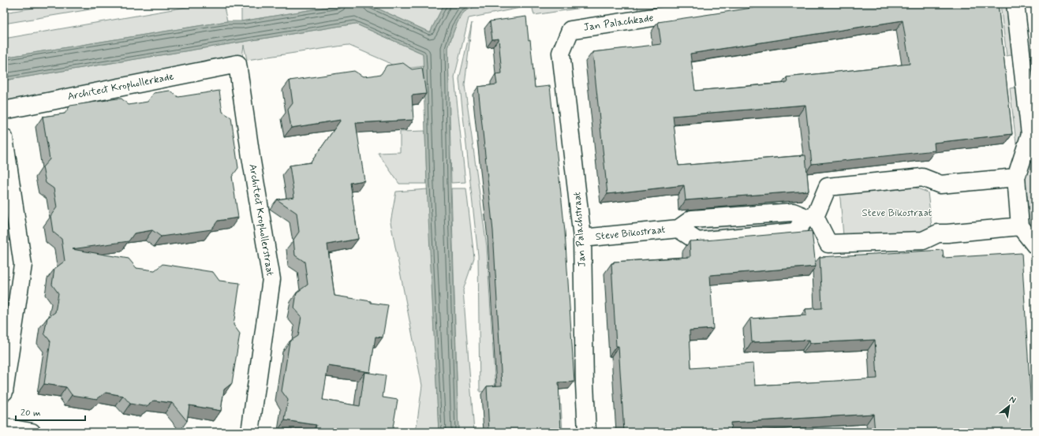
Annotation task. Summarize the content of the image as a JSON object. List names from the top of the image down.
{
  "streets": {
    "street": [
      "Jan Palachkade",
      "Architect Krophollerkade",
      "Architect Krophollerstraat",
      "Jan Palachstraat",
      "Steve Bikostraat"
    ]
  },
  "crossings": [
    ["Jan Palachkade", "Jan Palachstraat"],
    ["Architect Krophollerkade", "Architect Krophollerstraat"],
    ["Jan Palachstraat", "Steve Bikostraat"]
  ],
  "parks": ["Steve Bikostraat"],
  "scale_bar": "20 m",
  "north": "top right"
}
